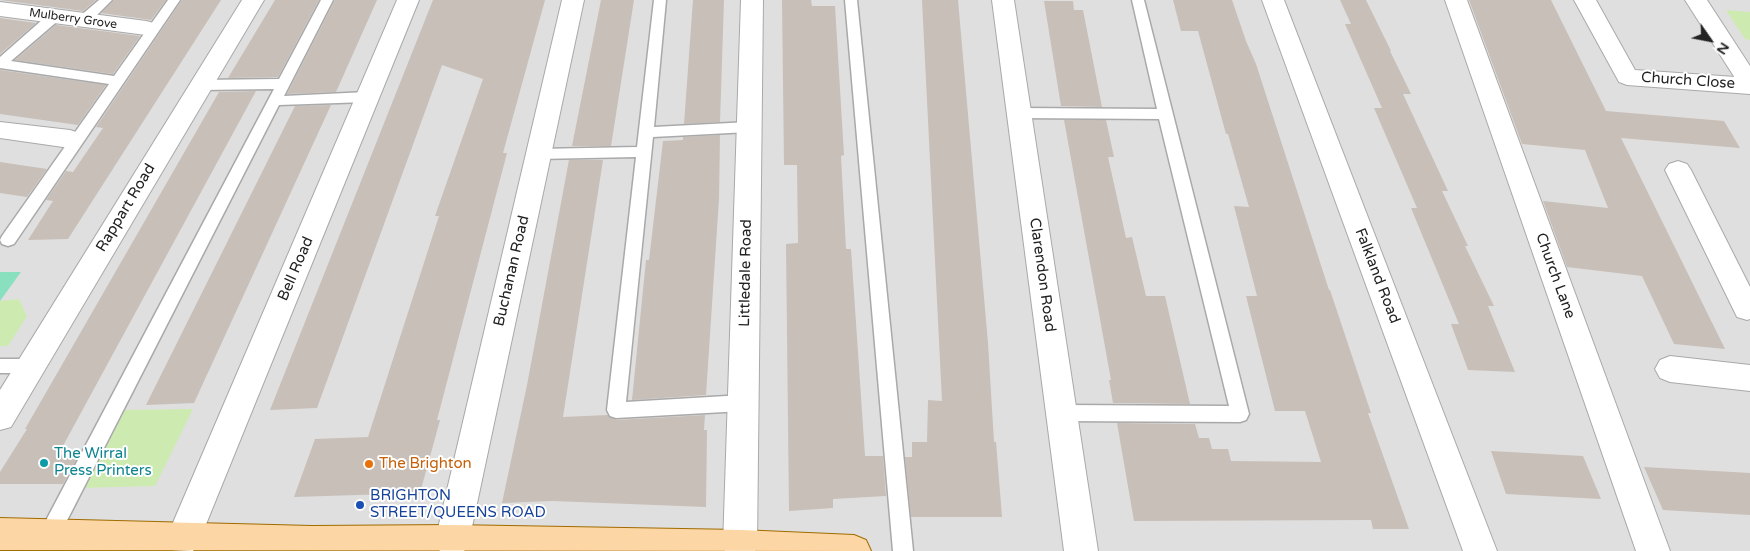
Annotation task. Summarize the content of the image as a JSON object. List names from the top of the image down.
{
  "streets": {
    "street": [
      "Mulberry Grove",
      "Church Close",
      "Rappart Road",
      "Bell Road",
      "Buchanan Road",
      "Littledale Road",
      "Clarendon Road",
      "Falkland Road",
      "Church Lane"
    ]
  },
  "places": ["The Wirral Press Printers", "The Brighton", "BRIGHTON STREET/QUEENS ROAD"],
  "north": "bottom right"
}
